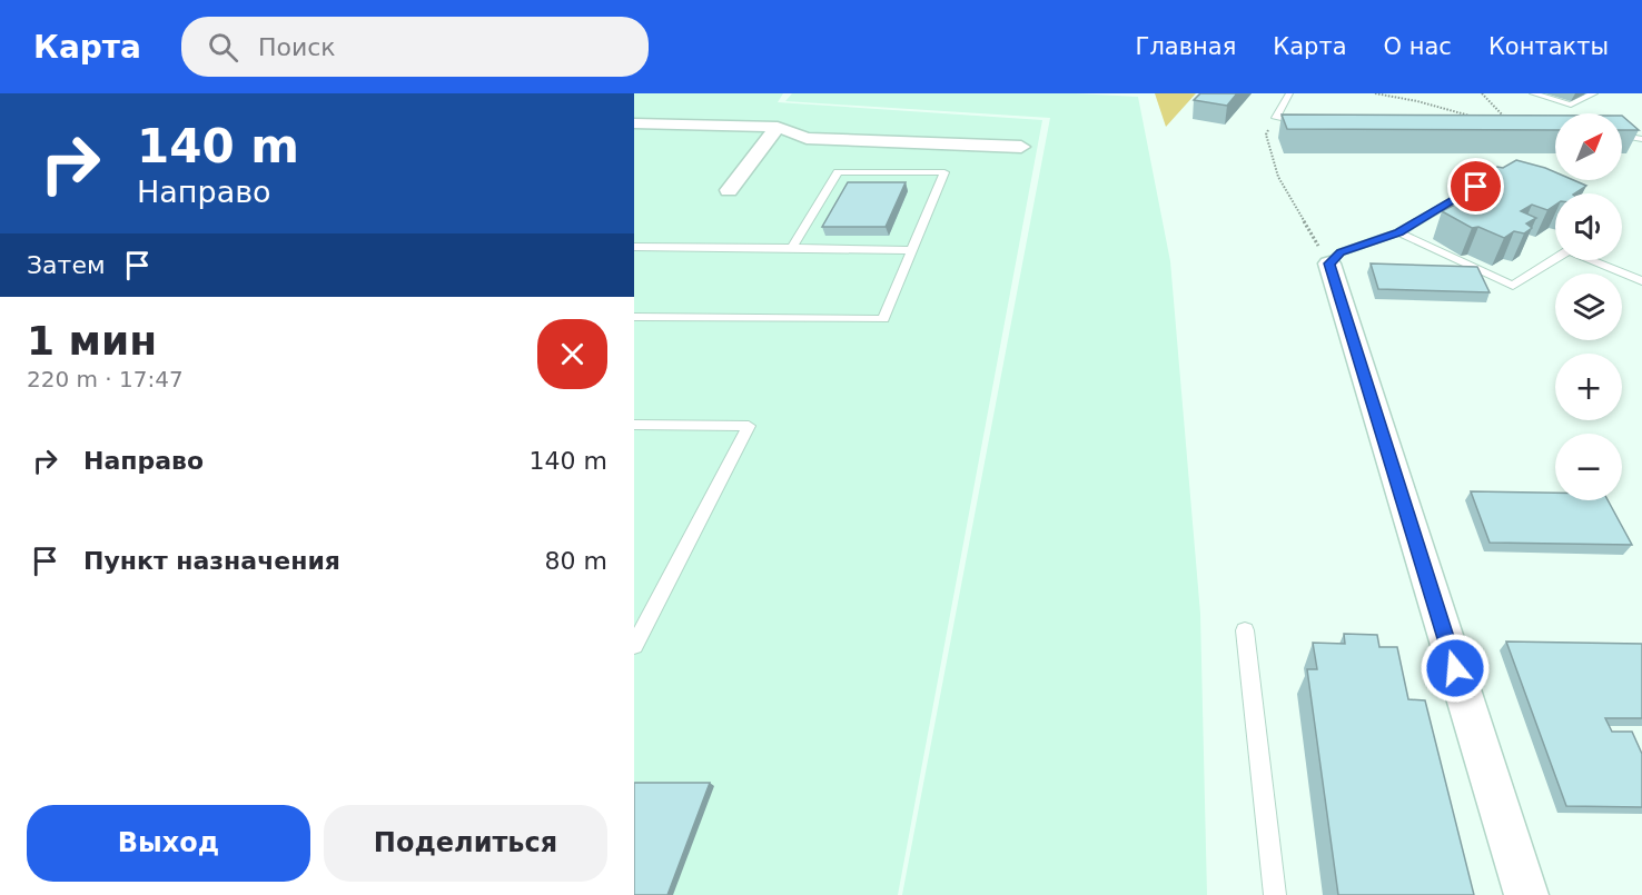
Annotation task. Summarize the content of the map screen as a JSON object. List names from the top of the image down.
{
  "north": "top right",
  "page": {
    "header": "Карта",
    "search": "Поиск",
    "nav": [
      "Главная",
      "Карта",
      "О нас",
      "Контакты"
    ],
    "turn": ["140 m", "Направо"],
    "map_buttons": ["+", "−"],
    "then": "Затем",
    "heading": ["1 мин", "220 m · 17:47"],
    "list": [
      {
        "name": "Направо",
        "value": "140 m"
      },
      {
        "name": "Пункт назначения",
        "value": "80 m"
      }
    ],
    "buttons": ["Выход", "Поделиться"]
  }
}
